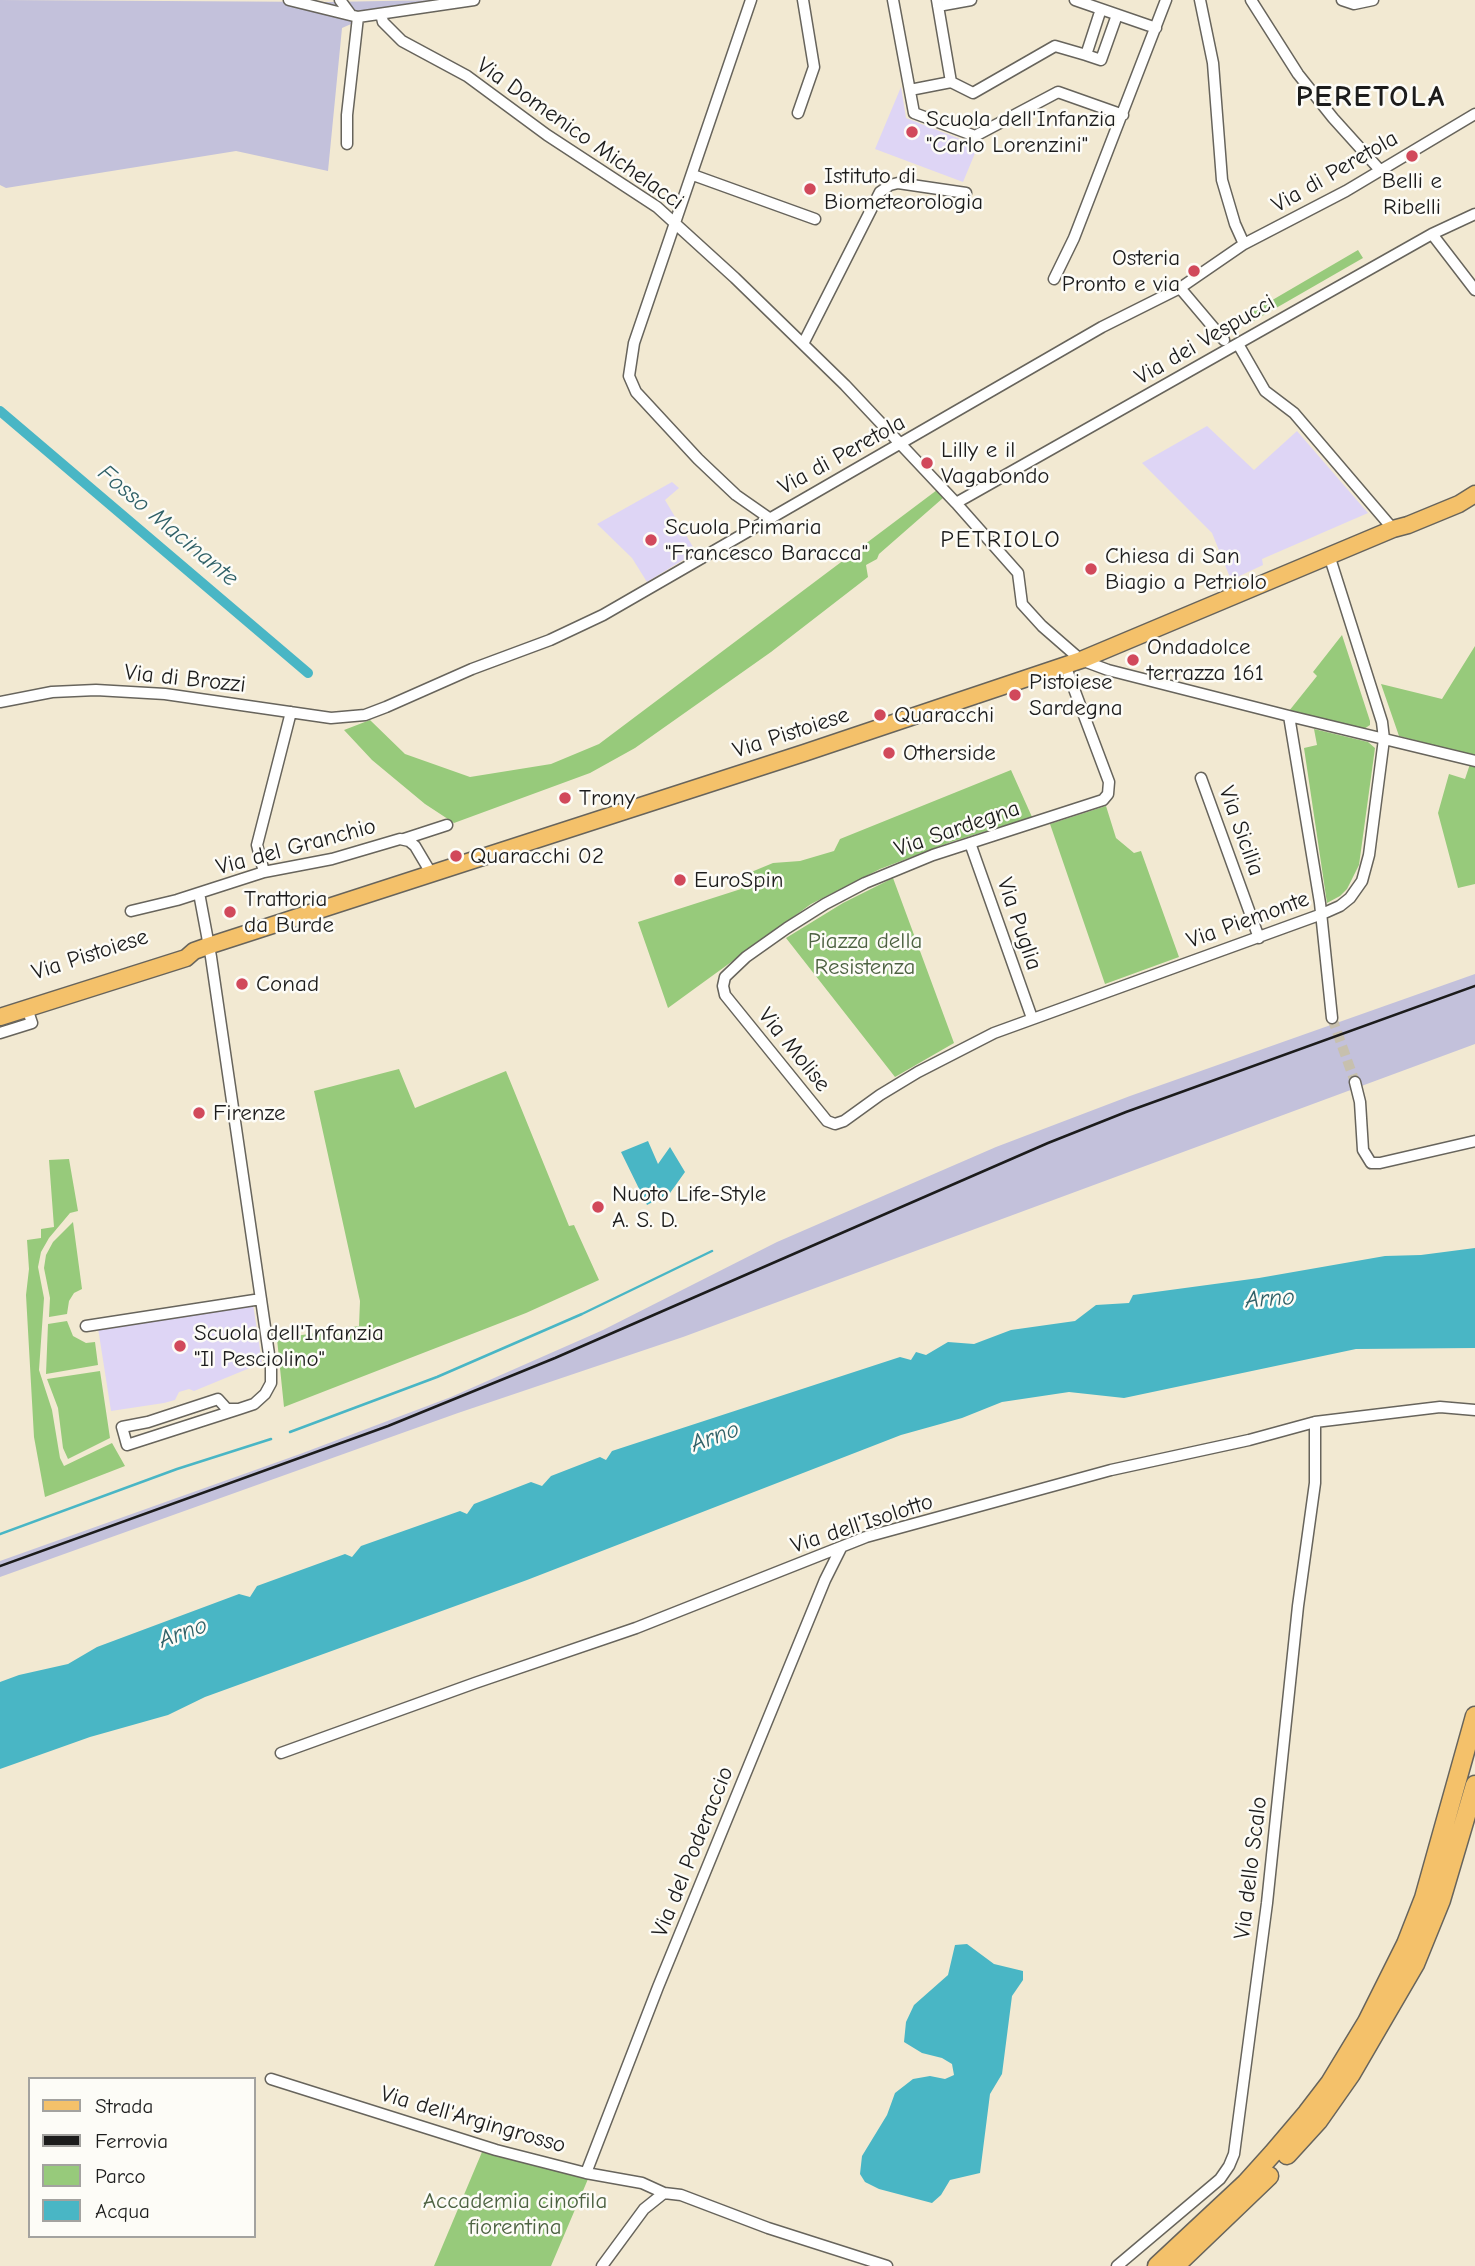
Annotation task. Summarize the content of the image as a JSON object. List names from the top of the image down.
{
  "streets": {
    "main road": ["Via Pistoiese"],
    "street": [
      "Via Domenico Michelacci",
      "Via di Peretola",
      "Via dei Vespucci",
      "Via di Brozzi",
      "Via Sardegna",
      "Via Sicilia",
      "Via del Granchio",
      "Via Piemonte",
      "Via Puglia",
      "Via Molise",
      "Via dell'Isolotto",
      "Via del Poderaccio",
      "Via dello Scalo",
      "Via dell'Argingrosso"
    ]
  },
  "crossings": [
    ["Via Domenico Michelacci", "Via di Peretola"],
    ["Via Domenico Michelacci", "Via dei Vespucci"],
    ["Via Domenico Michelacci", "Via Pistoiese"],
    ["Via di Peretola", "Via di Brozzi"],
    ["Via Pistoiese", "Via Sardegna"],
    ["Via Pistoiese", "Via del Granchio"],
    ["Via Pistoiese", "Via Piemonte"],
    ["Via Sardegna", "Via Puglia"],
    ["Via Sardegna", "Via Molise"],
    ["Via Sicilia", "Via Piemonte"],
    ["Via Piemonte", "Via Puglia"],
    ["Via Piemonte", "Via Molise"],
    ["Via dell'Isolotto", "Via del Poderaccio"],
    ["Via dell'Isolotto", "Via dello Scalo"],
    ["Via del Poderaccio", "Via dell'Argingrosso"]
  ],
  "districts": ["PERETOLA", "PETRIOLO"],
  "water": ["Fosso Macinante", "Arno"],
  "parks": ["Piazza della Resistenza", "Accademia cinofila fiorentina"],
  "places": [
    "Scuola dell'Infanzia \"Carlo Lorenzini\"",
    "Belli e Ribelli",
    "Istituto di Biometeorologia",
    "Osteria Pronto e via",
    "Lilly e il Vagabondo",
    "Scuola Primaria \"Francesco Baracca\"",
    "Chiesa di San Biagio a Petriolo",
    "Ondadolce terrazza 161",
    "Pistoiese Sardegna",
    "Quaracchi",
    "Otherside",
    "Trony",
    "Quaracchi 02",
    "EuroSpin",
    "Trattoria da Burde",
    "Conad",
    "Firenze",
    "Nuoto Life-Style A. S. D.",
    "Scuola dell'Infanzia \"Il Pesciolino\""
  ],
  "legend": [
    "Strada",
    "Ferrovia",
    "Parco",
    "Acqua"
  ]
}
